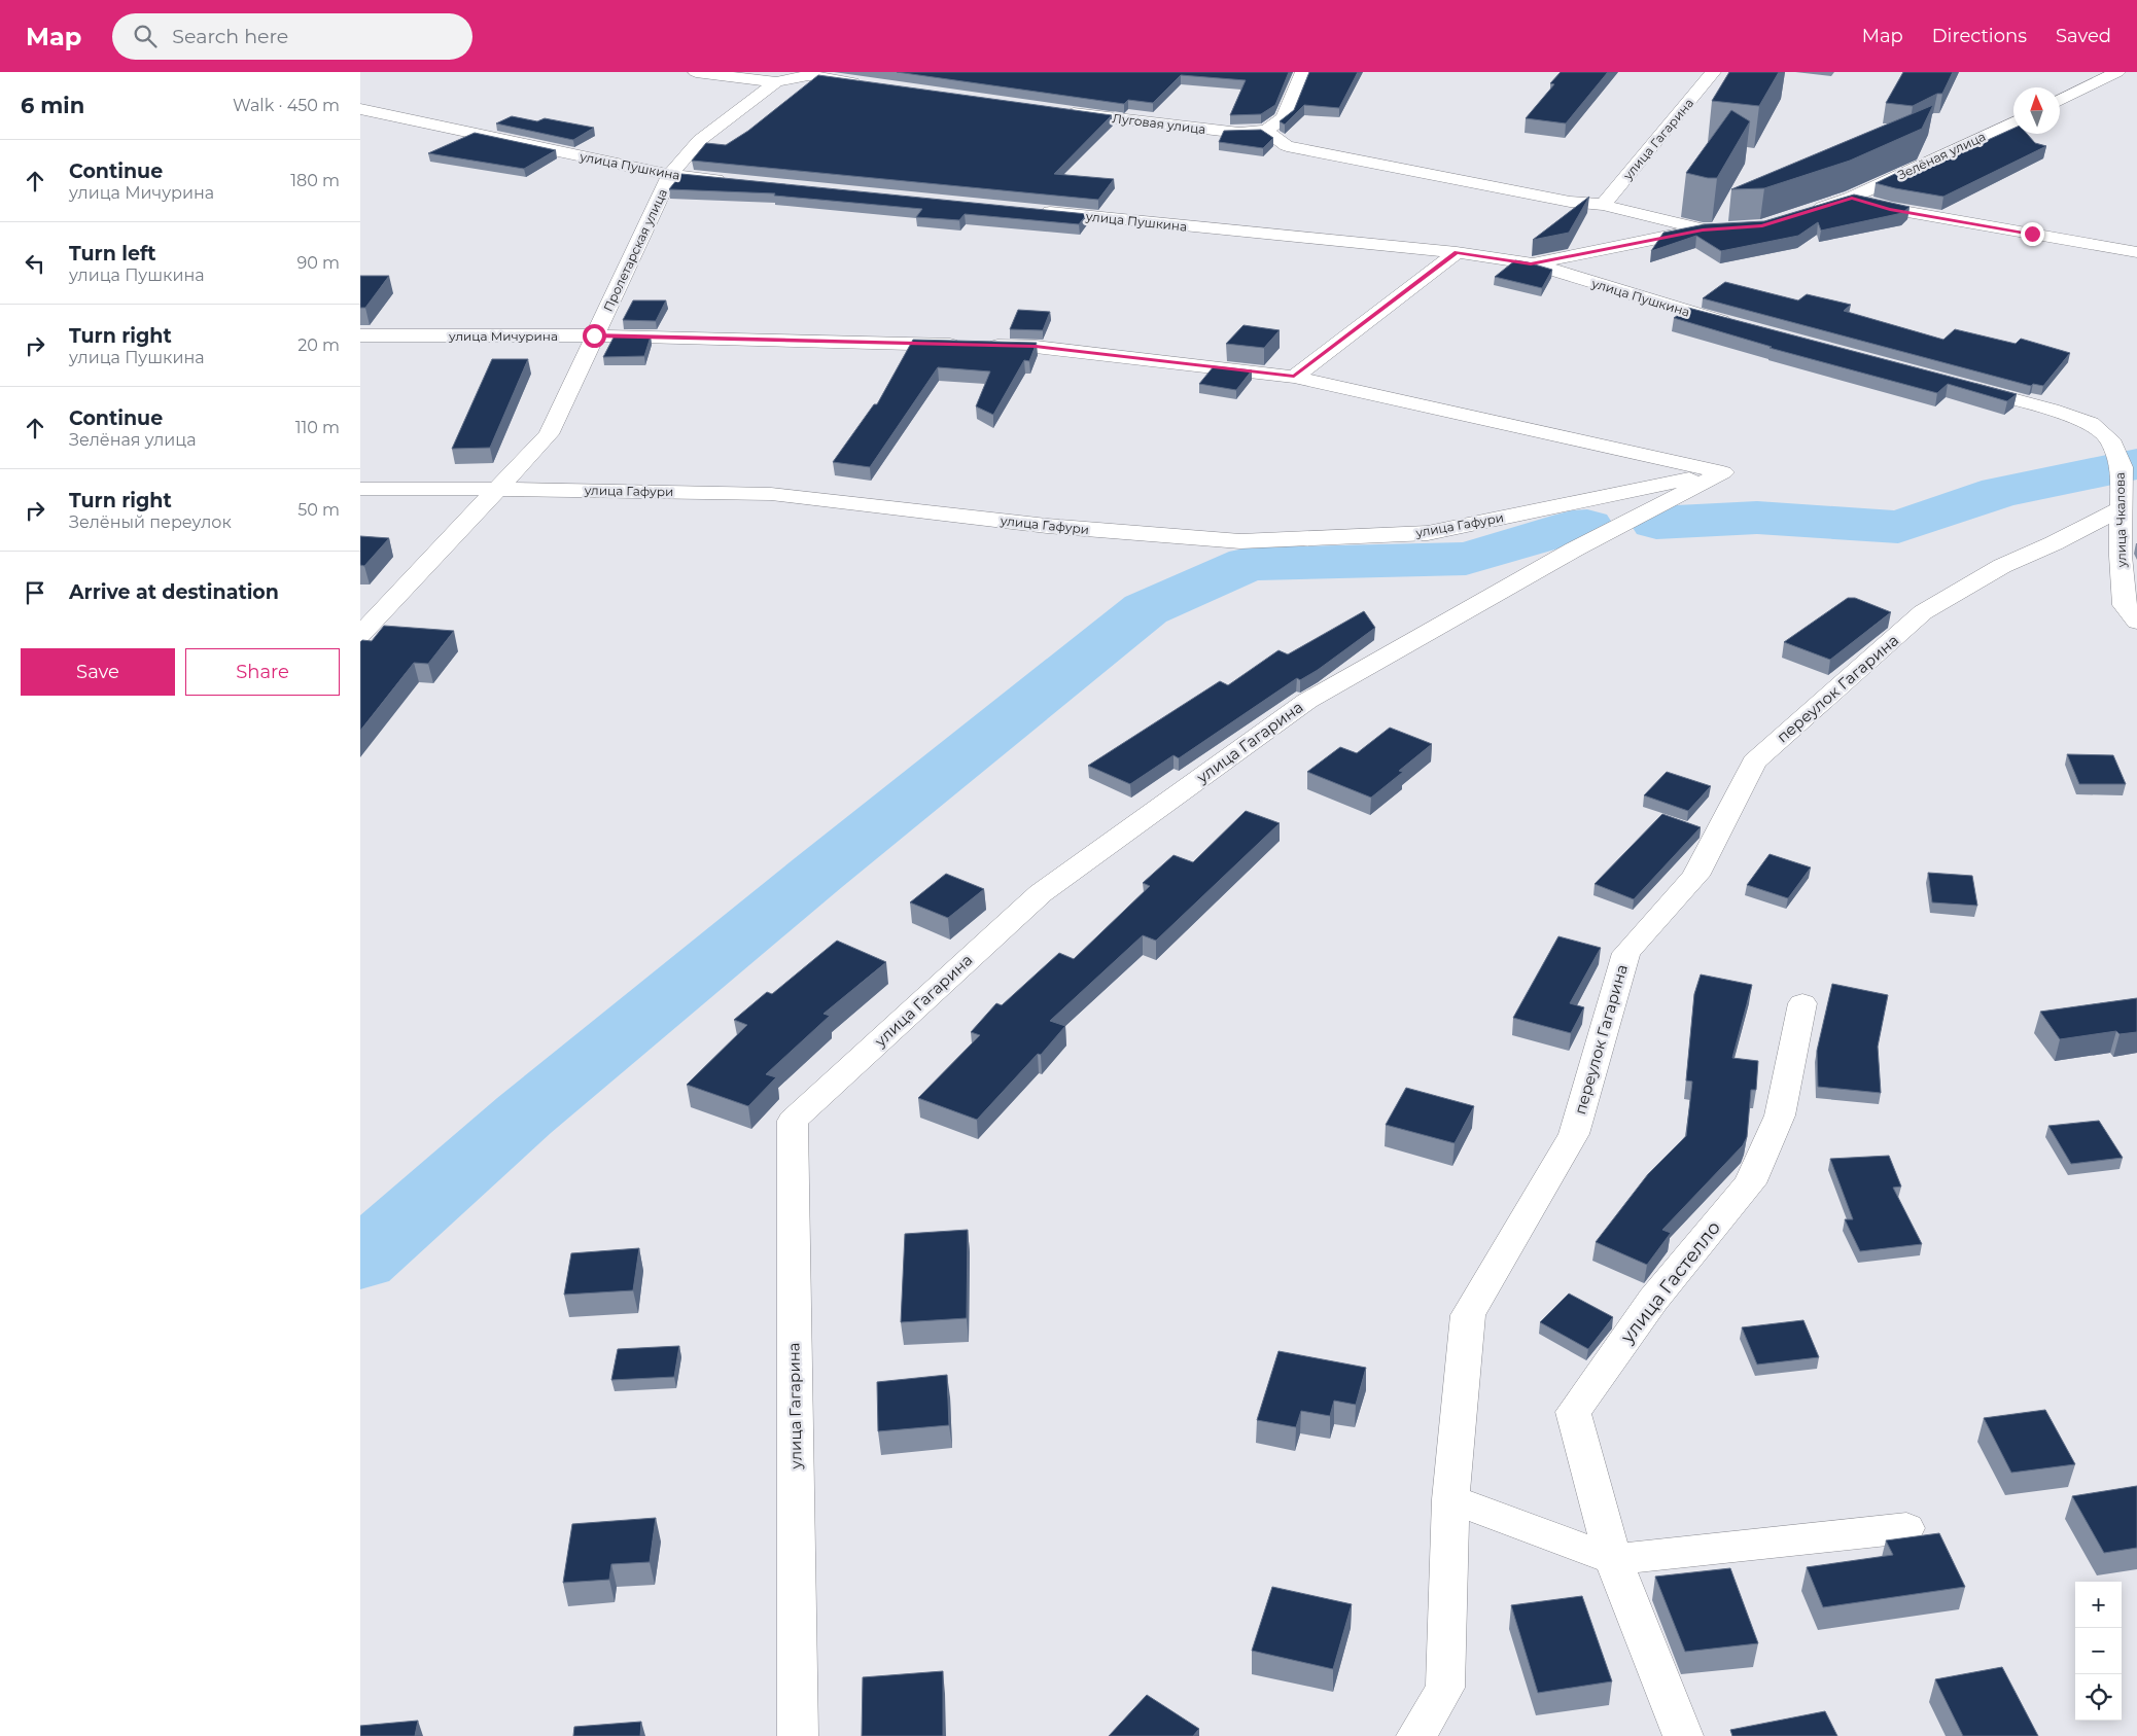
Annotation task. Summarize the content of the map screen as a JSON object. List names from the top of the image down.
{
  "streets": {
    "street": [
      "Луговая улица",
      "улица Гагарина",
      "Зелёная улица",
      "улица Пушкина",
      "Пролетарская улица",
      "улица Мичурина",
      "улица Гафури",
      "улица Чкалова",
      "переулок Гагарина",
      "улица Гастелло"
    ]
  },
  "crossings": [
    ["улица Гагарина", "улица Мичурина"],
    ["улица Гагарина", "улица Гафури"],
    ["улица Пушкина", "Пролетарская улица"],
    ["Пролетарская улица", "улица Мичурина"],
    ["Пролетарская улица", "улица Гафури"],
    ["улица Мичурина", "улица Гафури"],
    ["улица Чкалова", "переулок Гагарина"]
  ],
  "north": "top",
  "page": {
    "header": "Map",
    "search": "Search here",
    "nav": ["Map", "Directions", "Saved"],
    "heading": ["6 min", "Walk · 450 m"],
    "list": [
      ["Continue", "улица Мичурина", "180 m"],
      ["Turn left", "улица Пушкина", "90 m"],
      ["Turn right", "улица Пушкина", "20 m"],
      ["Continue", "Зелёная улица", "110 m"],
      ["Turn right", "Зелёный переулок", "50 m"],
      "Arrive at destination"
    ],
    "buttons": ["Save", "Share"],
    "map_buttons": ["+", "−"]
  }
}
